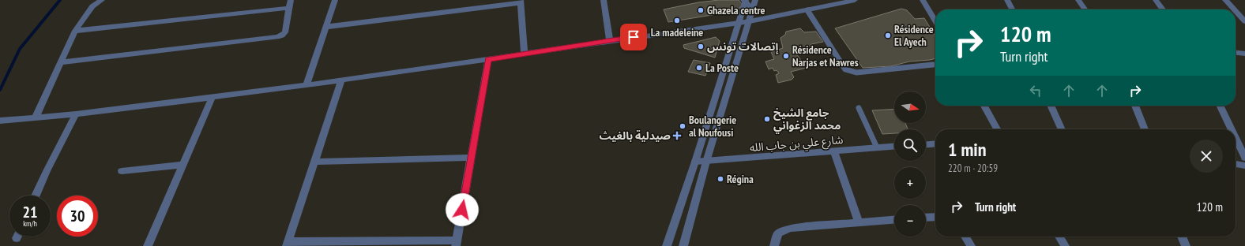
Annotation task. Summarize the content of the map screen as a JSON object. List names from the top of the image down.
{
  "streets": {
    "street": ["شارع علي بن جاب الله"]
  },
  "places": {
    "other": [
      "Ghazela centre",
      "La madeleine",
      "Résidence El Ayech",
      "إتصالات تونس",
      "Résidence Narjas et Nawres",
      "La Poste",
      "جامع الشيخ محمد الزغواني",
      "Boulangerie al Noufousi",
      "Régina"
    ],
    "health": ["صيدلية بالغيث"]
  },
  "north": "right",
  "page": {
    "turn": ["120 m", "Turn right"],
    "map_buttons": ["+", "−"],
    "heading": ["1 min", "220 m · 20:59"],
    "list": [
      {
        "name": "Turn right",
        "value": "120 m"
      }
    ],
    "speed": "21 km/h",
    "limit": "30"
  }
}
